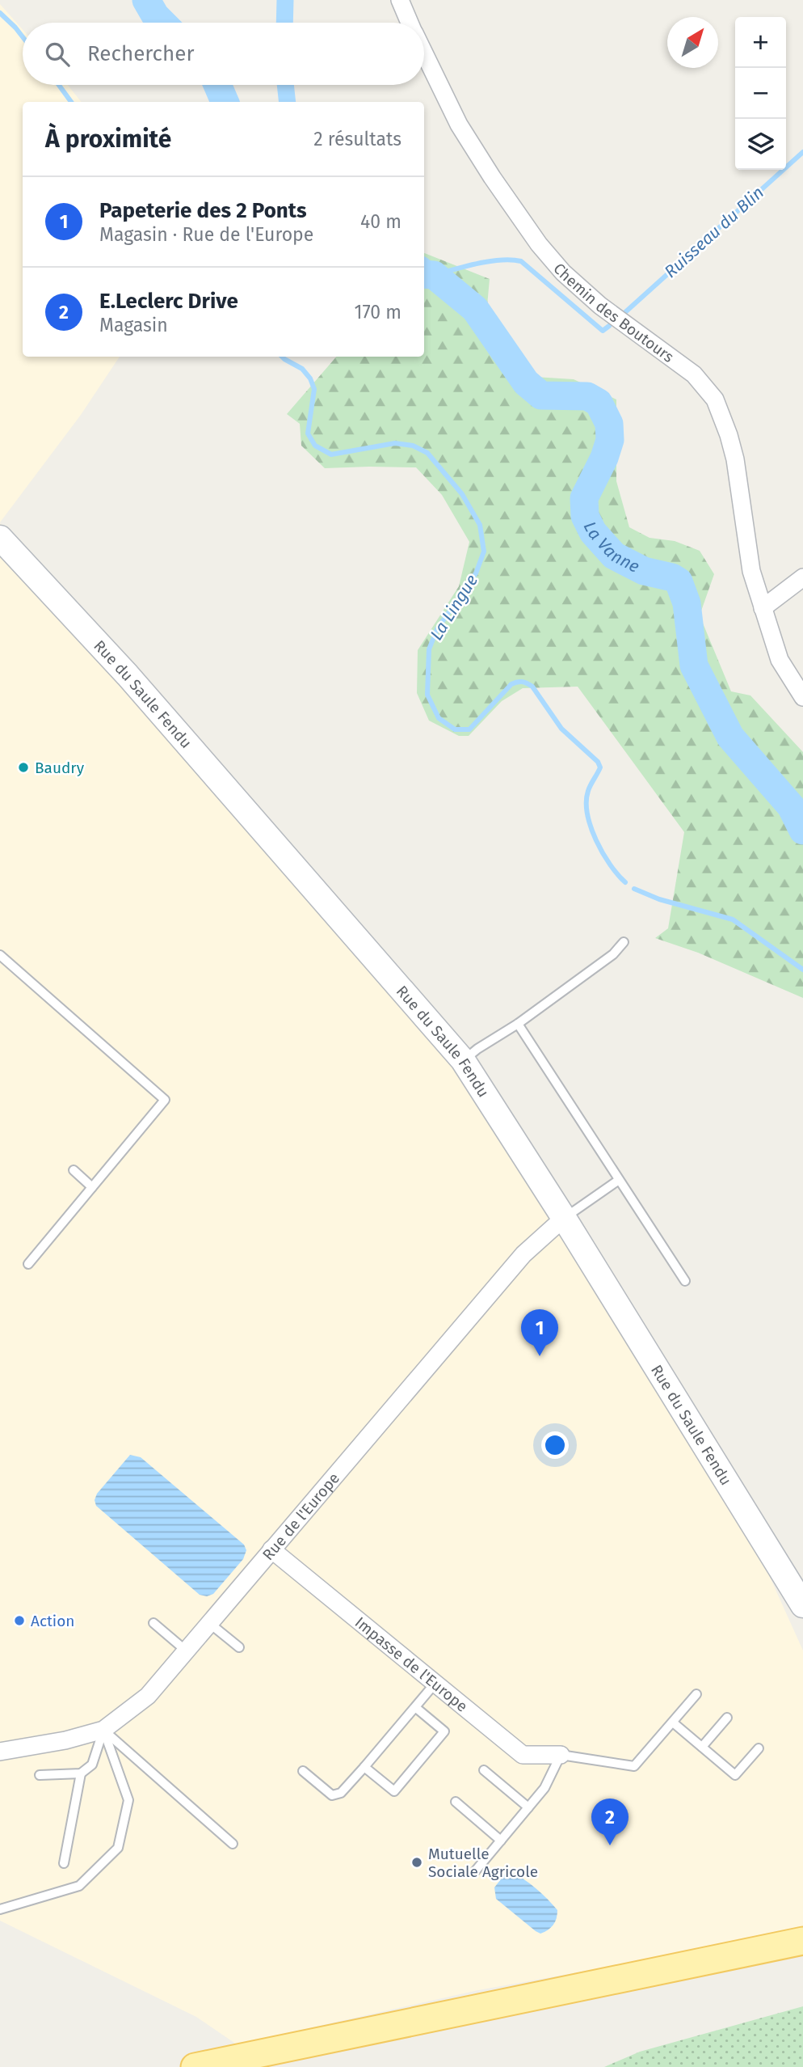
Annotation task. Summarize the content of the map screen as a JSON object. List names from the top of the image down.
{
  "streets": {
    "street": [
      "Chemin des Boutours",
      "Rue du Saule Fendu",
      "Rue de l'Europe",
      "Impasse de l'Europe"
    ]
  },
  "crossings": [
    ["Rue du Saule Fendu", "Rue de l'Europe"],
    ["Rue de l'Europe", "Impasse de l'Europe"]
  ],
  "water": ["Ruisseau du Blin", "La Vanne", "La Lingue"],
  "places": ["Baudry", "Action", "Mutuelle Sociale Agricole"],
  "north": "top right",
  "page": {
    "map_buttons": ["+", "−"],
    "search": "Rechercher",
    "heading": ["À proximité", "2 résultats"],
    "list": [
      {
        "mark": "1",
        "name": "Papeterie des 2 Ponts",
        "note": "Magasin · Rue de l'Europe",
        "value": "40 m"
      },
      {
        "mark": "2",
        "name": "E.Leclerc Drive",
        "note": "Magasin",
        "value": "170 m"
      }
    ],
    "pins": ["1", "2"]
  }
}
